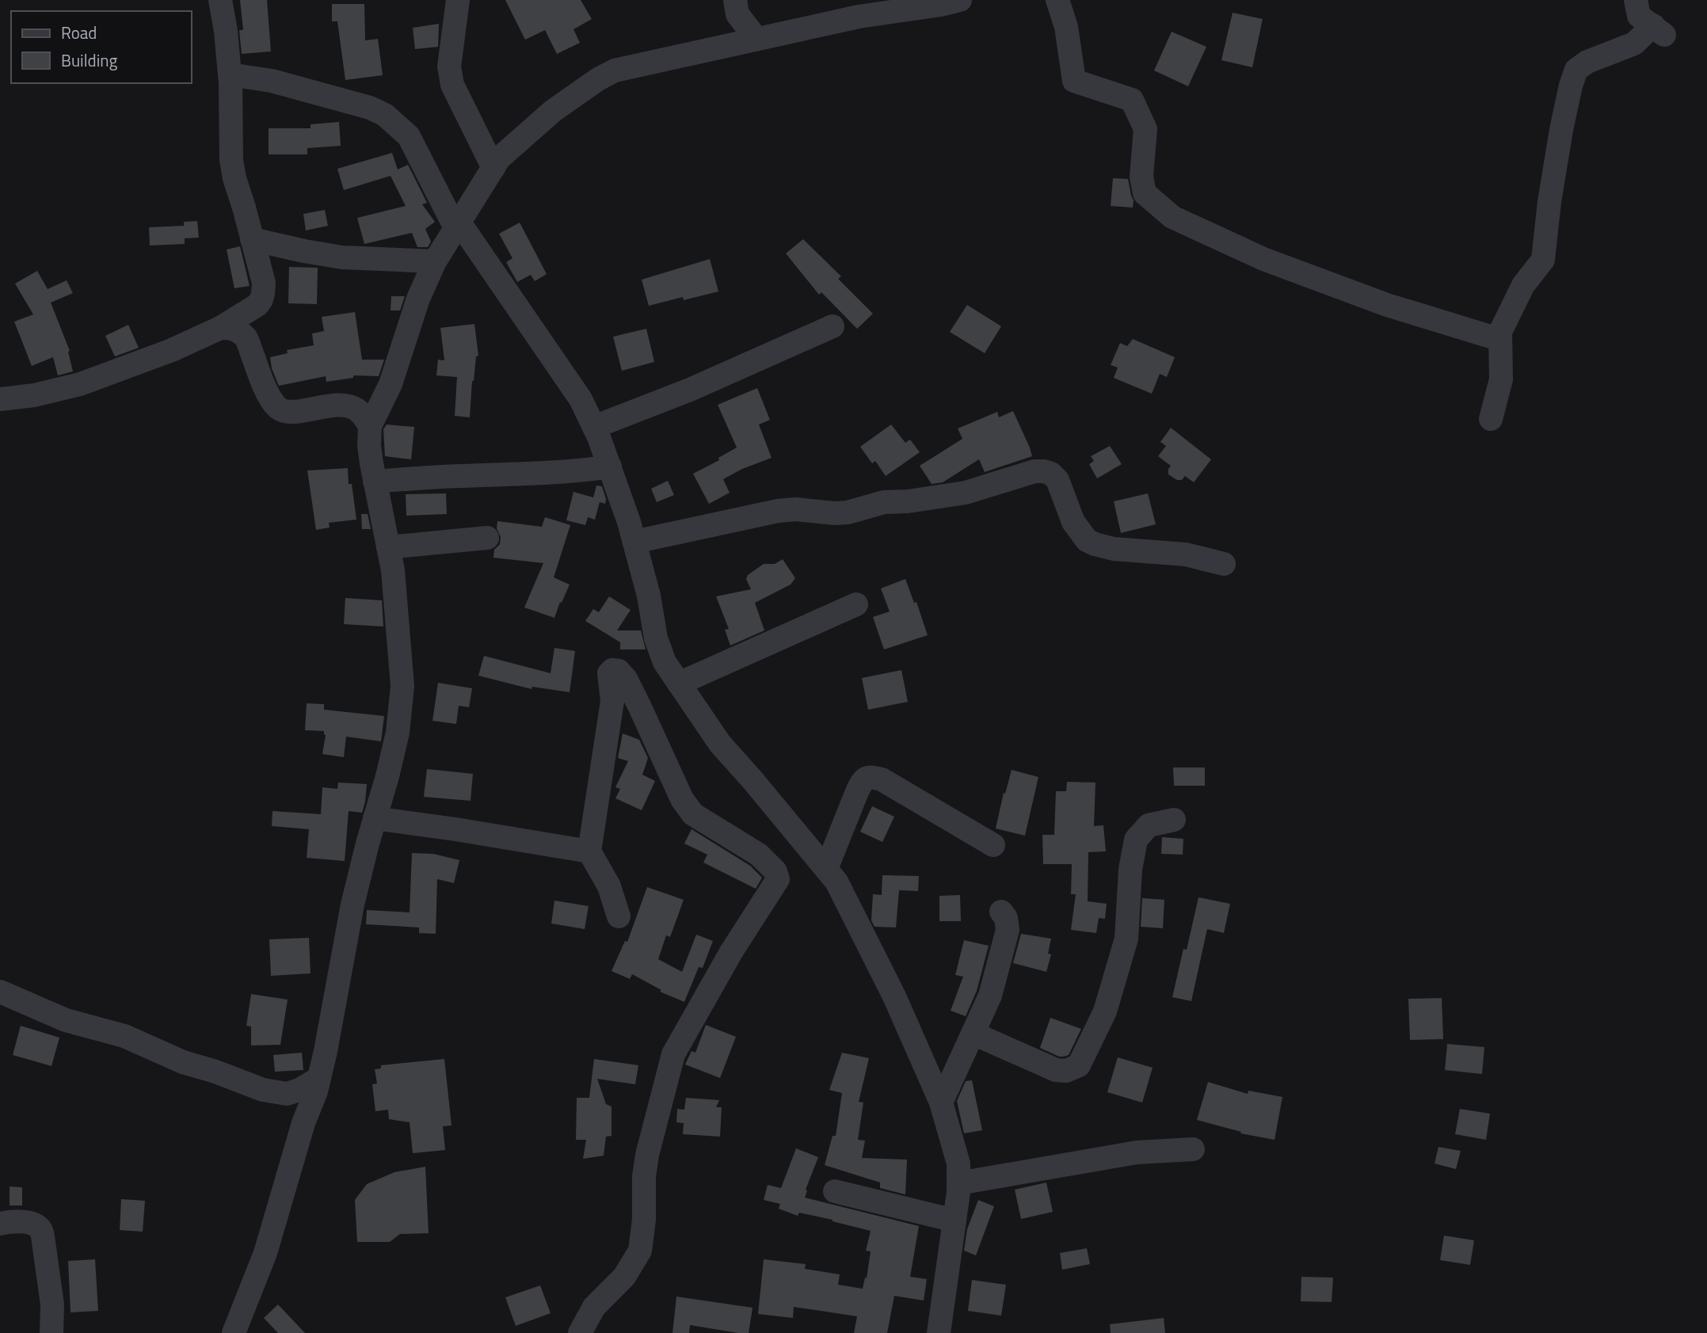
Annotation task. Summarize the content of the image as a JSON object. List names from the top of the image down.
{
  "legend": ["Road", "Building"]
}
